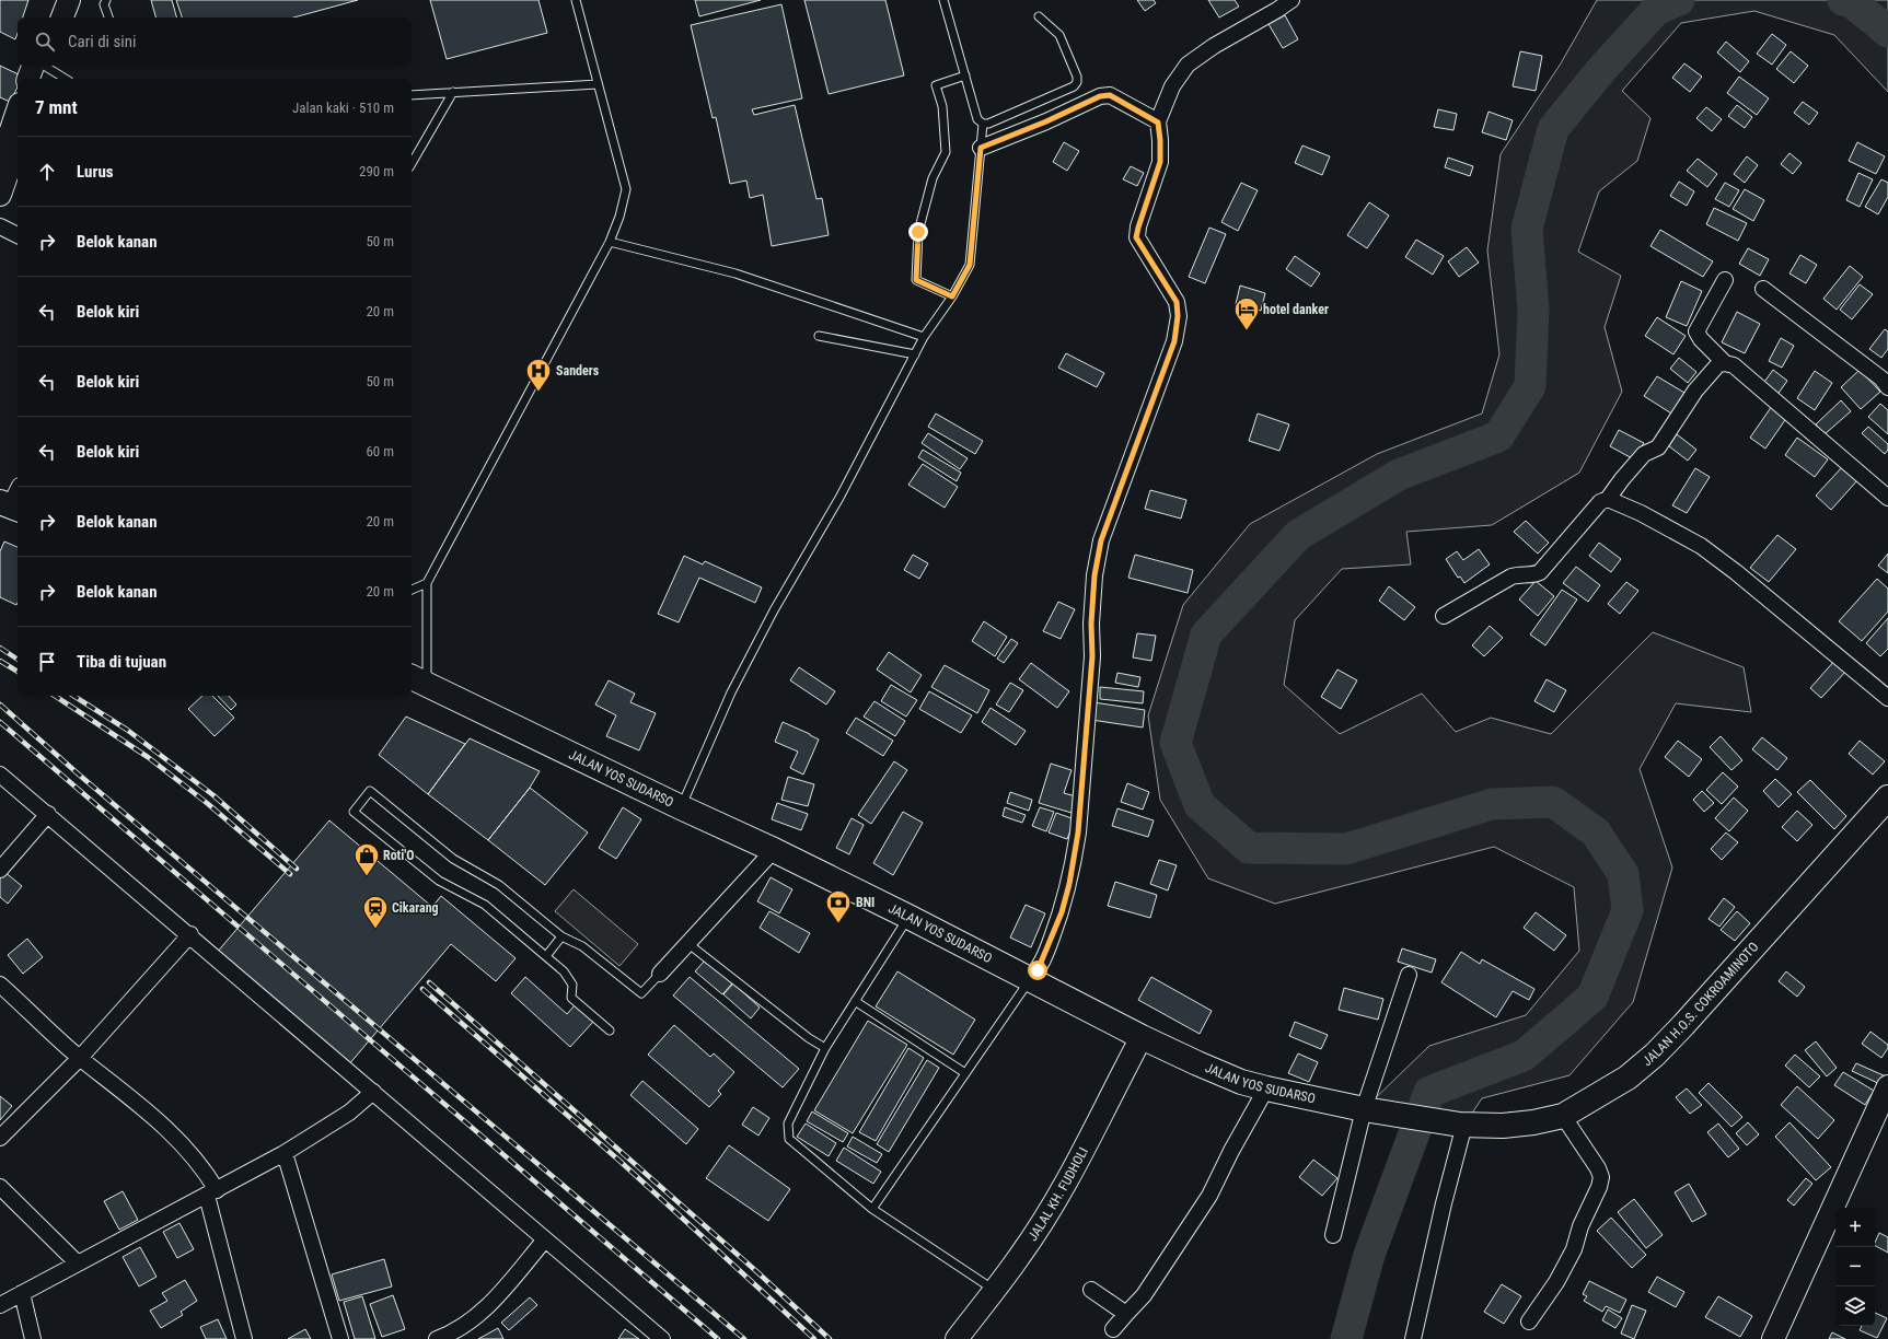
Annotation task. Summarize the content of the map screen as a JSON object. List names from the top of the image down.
{
  "streets": {
    "highway": ["JALAN YOS SUDARSO", "JALAN H.O.S. COKROAMINOTO"],
    "main road": ["JALAL KH. FUDHOLI"]
  },
  "crossings": [
    ["JALAN YOS SUDARSO", "JALAN H.O.S. COKROAMINOTO"],
    ["JALAN YOS SUDARSO", "JALAL KH. FUDHOLI"]
  ],
  "places": {
    "hotel": ["hotel danker"],
    "hospital": ["Sanders"],
    "shop": ["Roti'O"],
    "bank": ["BNI"],
    "station": ["Cikarang"]
  },
  "page": {
    "search": "Cari di sini",
    "heading": ["7 mnt", "Jalan kaki · 510 m"],
    "list": [
      ["Lurus", "290 m"],
      ["Belok kanan", "50 m"],
      ["Belok kiri", "20 m"],
      ["Belok kiri", "50 m"],
      ["Belok kiri", "60 m"],
      ["Belok kanan", "20 m"],
      ["Belok kanan", "20 m"],
      "Tiba di tujuan"
    ],
    "map_buttons": ["+", "−"]
  }
}
